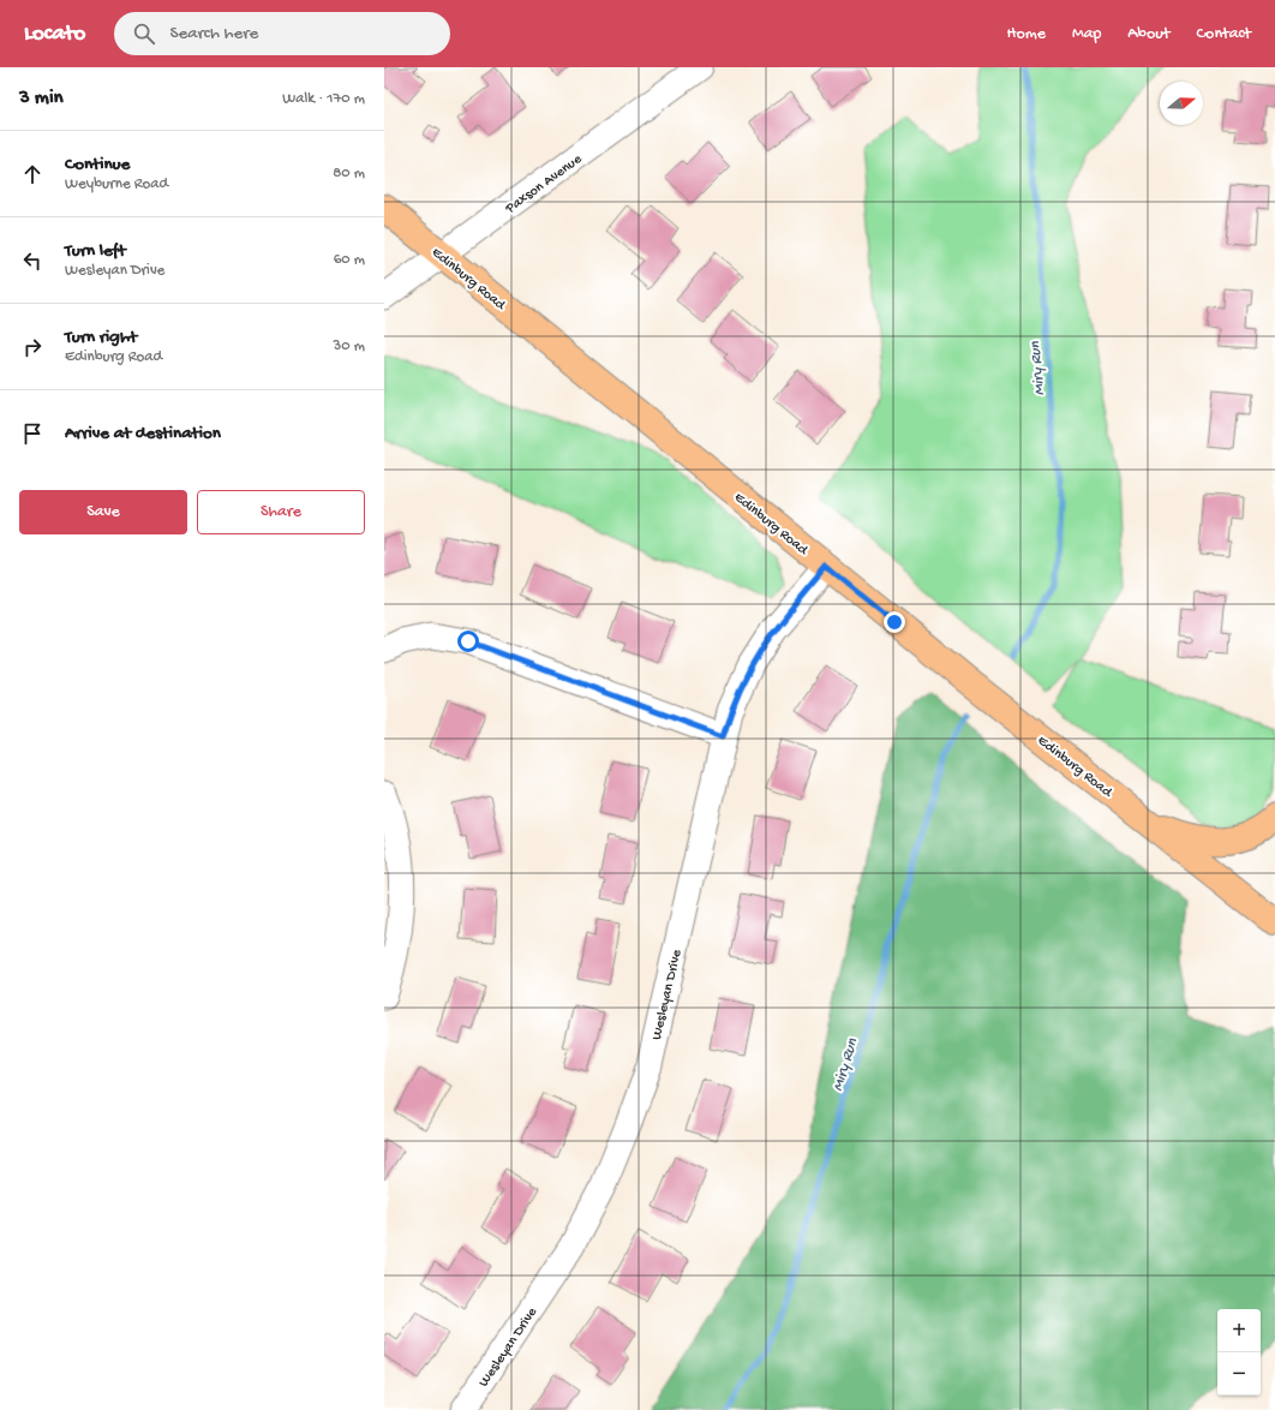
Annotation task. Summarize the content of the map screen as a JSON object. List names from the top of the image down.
{
  "streets": {
    "main road": ["Edinburg Road"],
    "street": ["Paxson Avenue", "Wesleyan Drive"]
  },
  "crossings": [
    ["Paxson Avenue", "Edinburg Road"],
    ["Edinburg Road", "Wesleyan Drive"]
  ],
  "water": ["Miry Run"],
  "north": "right",
  "page": {
    "header": "Locato",
    "search": "Search here",
    "nav": [
      "Home",
      "Map",
      "About",
      "Contact"
    ],
    "heading": ["3 min", "Walk · 170 m"],
    "list": [
      ["Continue", "Weyburne Road", "80 m"],
      ["Turn left", "Wesleyan Drive", "60 m"],
      ["Turn right", "Edinburg Road", "30 m"],
      "Arrive at destination"
    ],
    "buttons": ["Save", "Share"],
    "map_buttons": ["+", "−"]
  }
}
